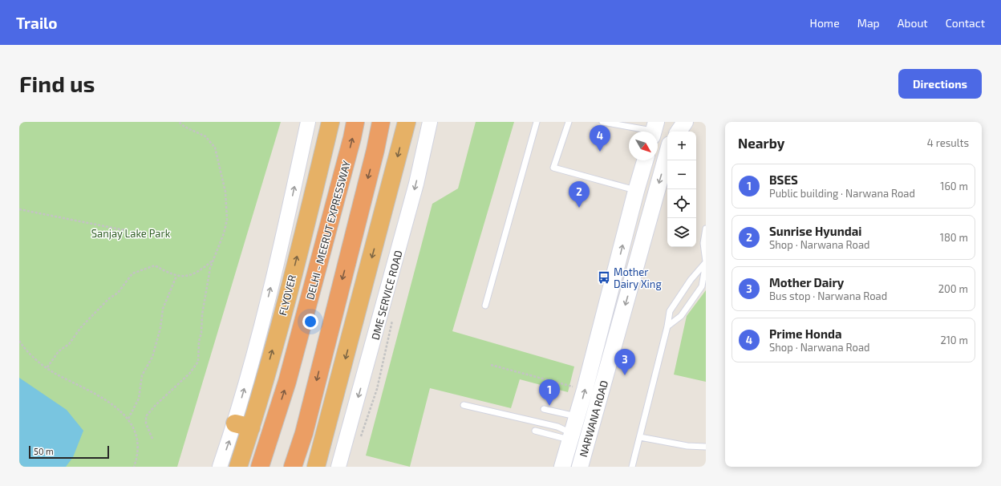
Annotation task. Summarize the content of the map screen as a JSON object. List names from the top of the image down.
{
  "streets": {
    "highway": ["DELHI - MEERUT EXPRESSWAY", "FLYOVER"],
    "main road": ["NARWANA ROAD"],
    "street": ["DME SERVICE ROAD"]
  },
  "parks": ["Sanjay Lake Park"],
  "places": {
    "bus stop": ["Mother Dairy Xing"]
  },
  "scale_bar": "50 m",
  "north": "bottom right",
  "page": {
    "header": "Trailo",
    "nav": [
      "Home",
      "Map",
      "About",
      "Contact"
    ],
    "buttons": "Directions",
    "title": "Find us",
    "heading": ["Nearby", "4 results"],
    "pins": [
      "4",
      "2",
      "3",
      "1"
    ],
    "map_buttons": ["+", "−"],
    "list": [
      {
        "mark": "1",
        "name": "BSES",
        "note": "Public building · Narwana Road",
        "value": "160 m"
      },
      {
        "mark": "2",
        "name": "Sunrise Hyundai",
        "note": "Shop · Narwana Road",
        "value": "180 m"
      },
      {
        "mark": "3",
        "name": "Mother Dairy",
        "note": "Bus stop · Narwana Road",
        "value": "200 m"
      },
      {
        "mark": "4",
        "name": "Prime Honda",
        "note": "Shop · Narwana Road",
        "value": "210 m"
      }
    ],
    "scale": "50 m"
  }
}
